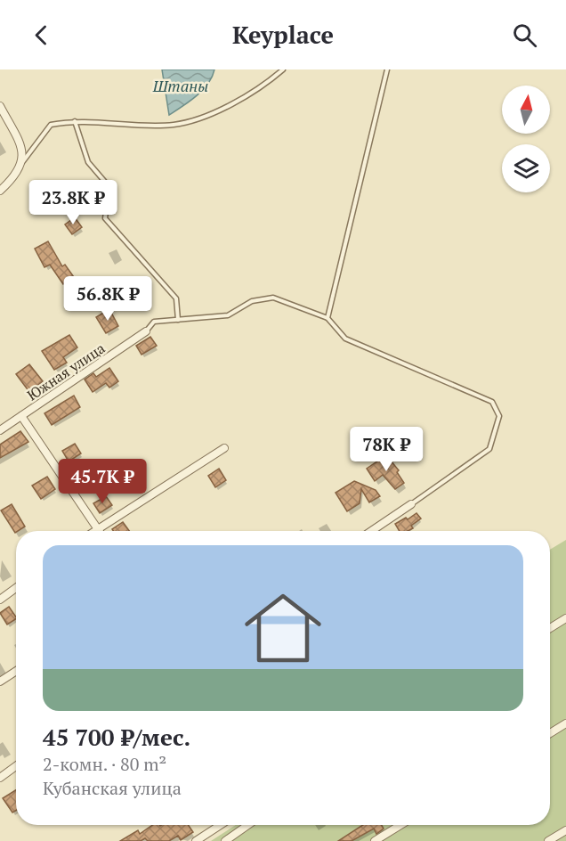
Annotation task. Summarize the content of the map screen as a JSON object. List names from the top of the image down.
{
  "streets": {
    "street": ["Южная улица"]
  },
  "water": ["Штаны"],
  "north": "top",
  "page": {
    "header": "Keyplace",
    "price": [
      "23.8K ₽",
      "56.8K ₽",
      "78K ₽",
      "45.7K ₽"
    ],
    "list": [
      {
        "name": "45 700 ₽/мес.",
        "note": "2-комн. · 80 m² · Кубанская улица"
      }
    ]
  }
}
